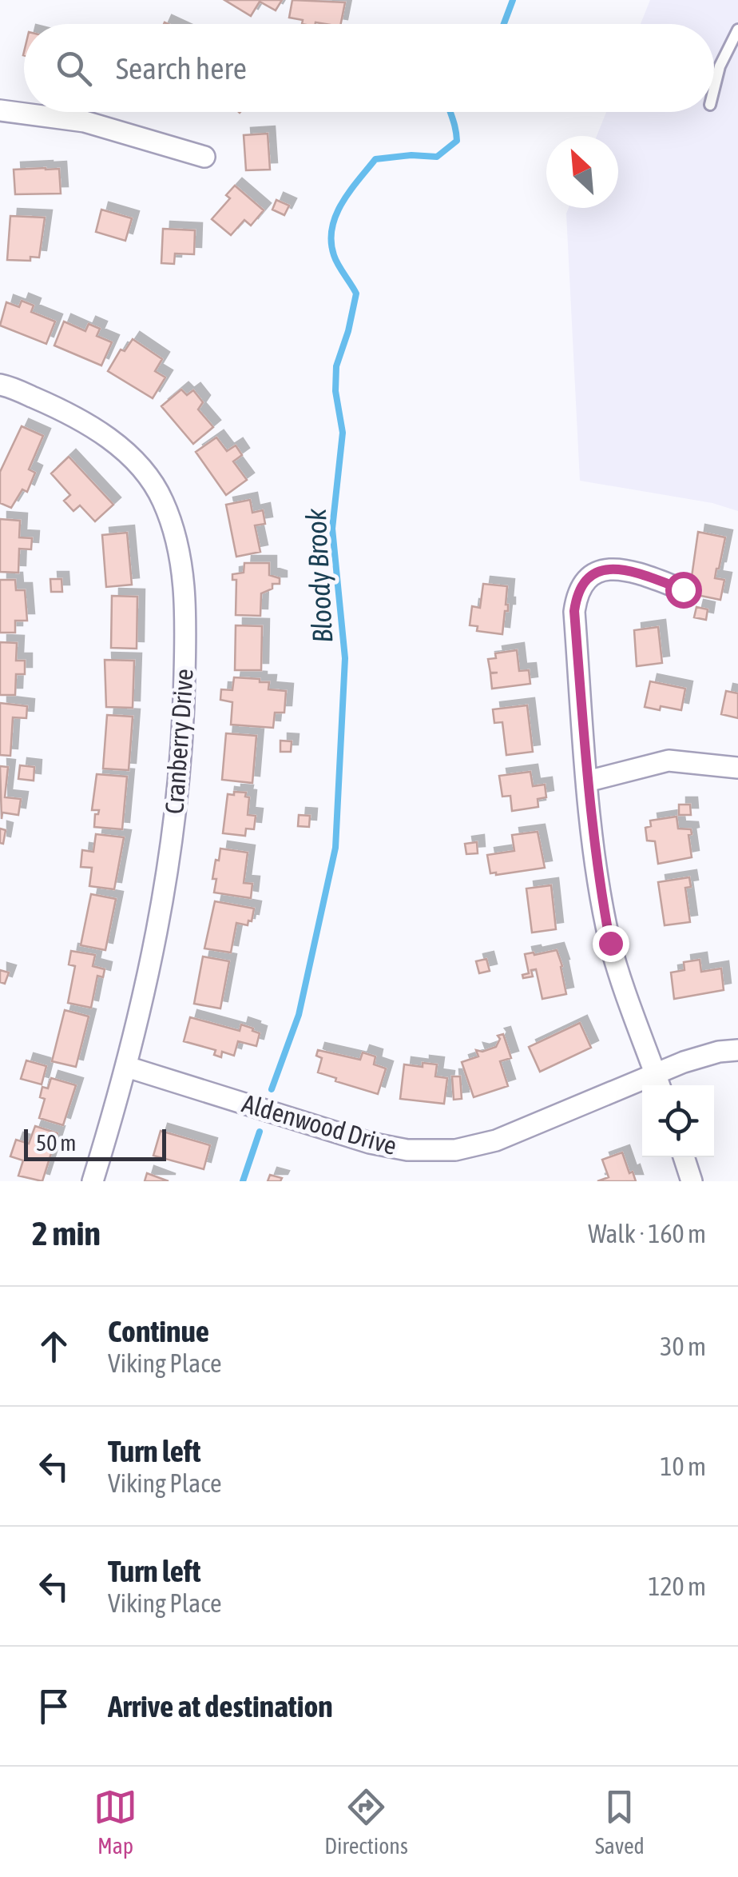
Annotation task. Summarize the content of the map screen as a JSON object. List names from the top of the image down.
{
  "streets": {
    "street": ["Cranberry Drive", "Aldenwood Drive"]
  },
  "crossings": [
    ["Cranberry Drive", "Aldenwood Drive"]
  ],
  "water": ["Bloody Brook"],
  "scale_bar": "50 m",
  "north": "top left",
  "page": {
    "search": "Search here",
    "scale": "50 m",
    "heading": ["2 min", "Walk · 160 m"],
    "list": [
      ["Continue", "Viking Place", "30 m"],
      ["Turn left", "Viking Place", "10 m"],
      ["Turn left", "Viking Place", "120 m"],
      "Arrive at destination"
    ],
    "nav": ["Map", "Directions", "Saved"]
  }
}
